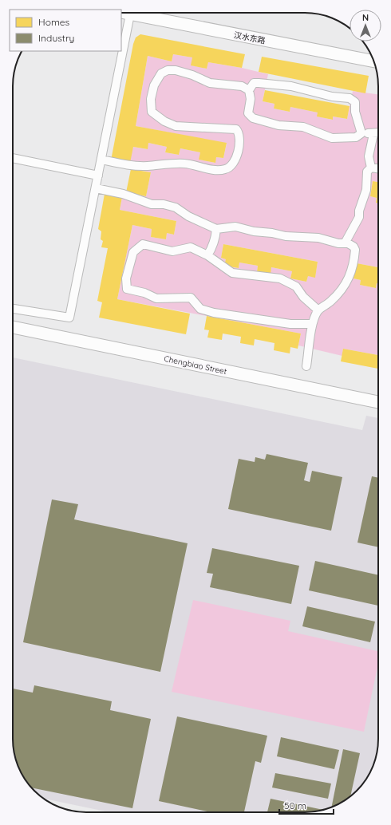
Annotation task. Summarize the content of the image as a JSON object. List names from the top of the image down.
{
  "streets": {
    "street": ["汉水东路", "Chengbiao Street"]
  },
  "legend": ["Homes", "Industry"],
  "scale_bar": "50 m",
  "north": "top"
}
